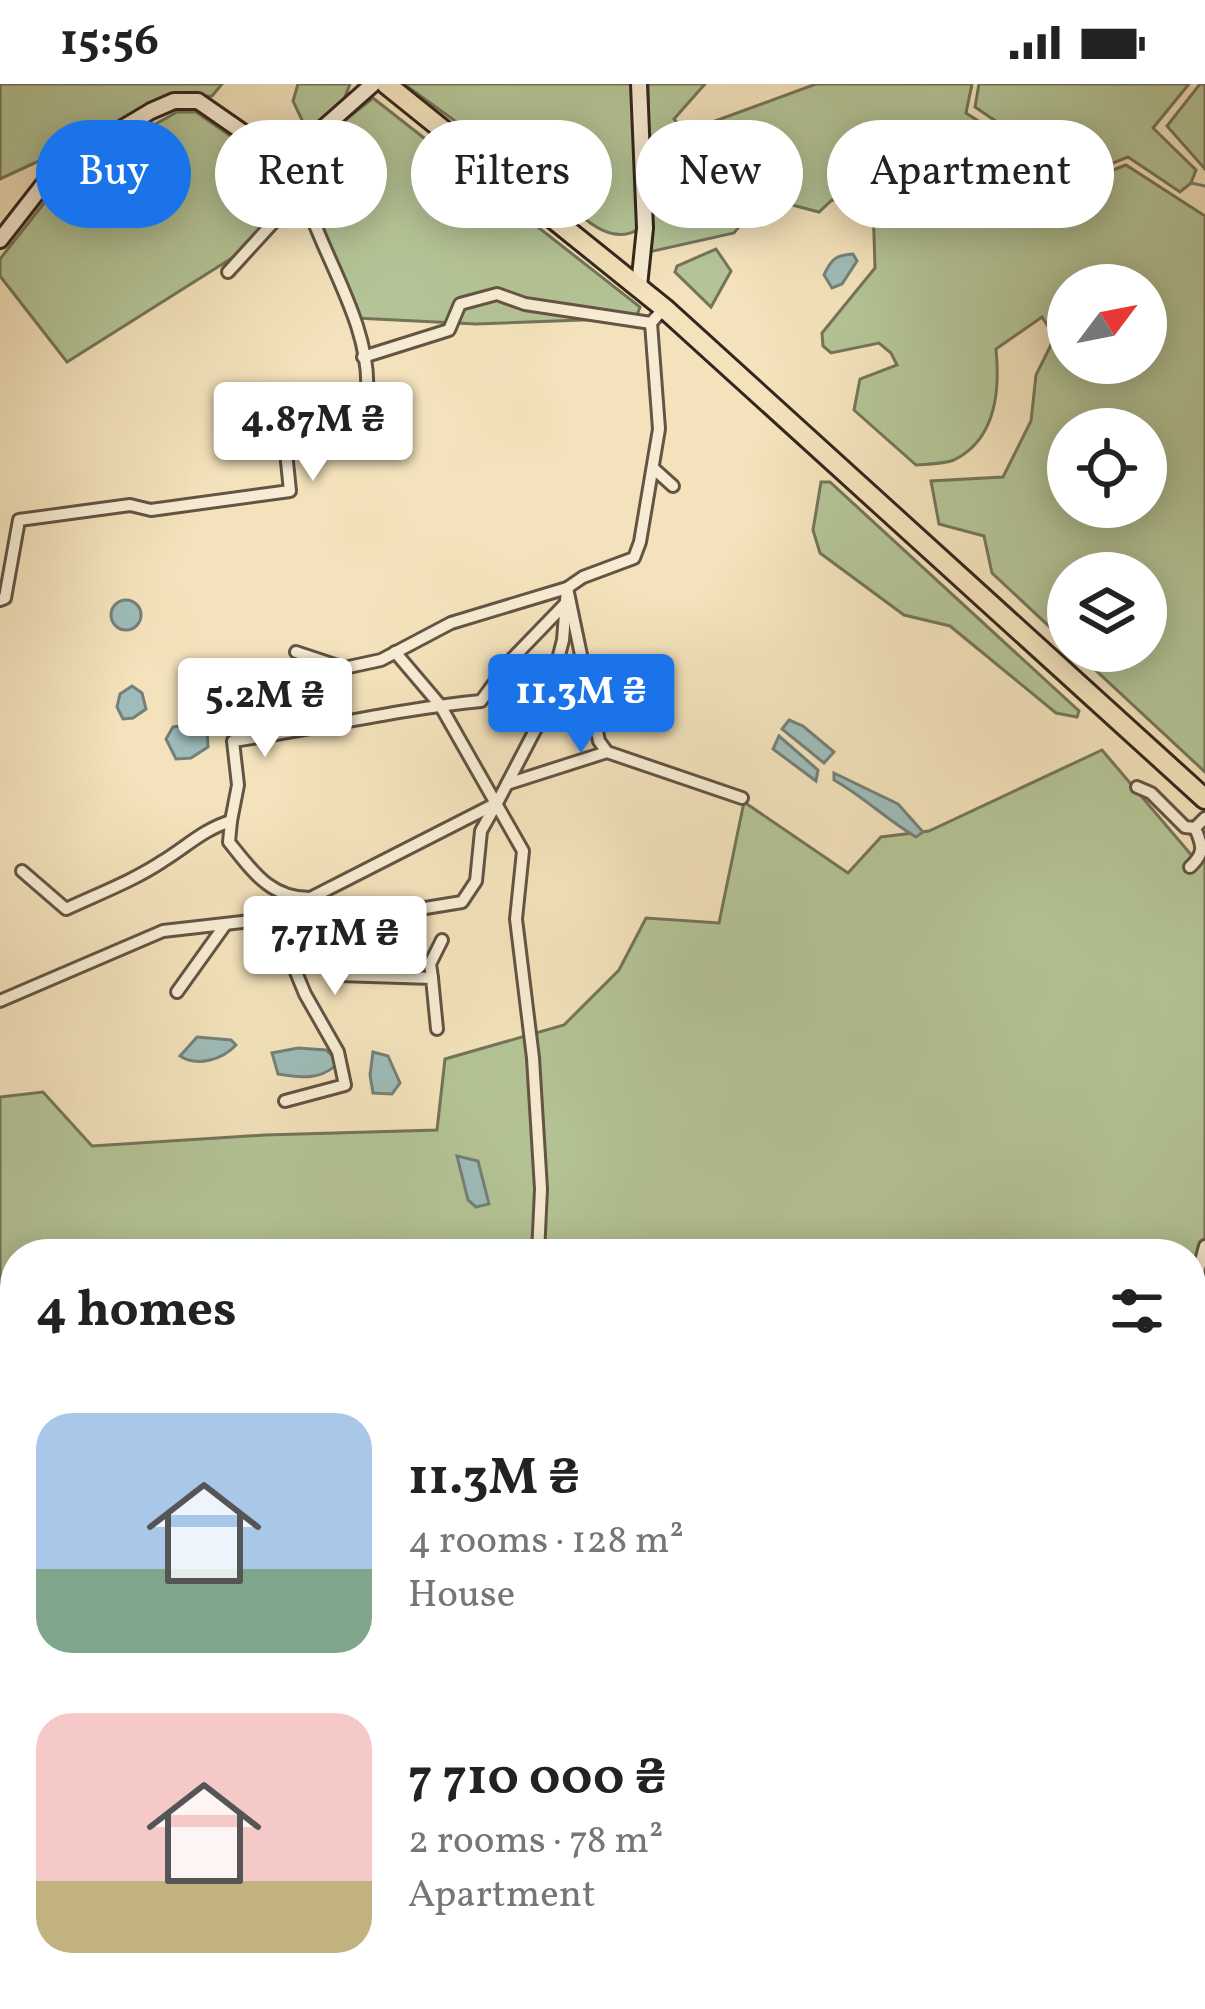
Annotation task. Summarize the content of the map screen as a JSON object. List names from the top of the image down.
{
  "north": "top right",
  "page": {
    "status": "15:56",
    "chip": [
      "Buy",
      "Rent",
      "Filters",
      "New",
      "Apartment"
    ],
    "price": [
      "4.87M ₴",
      "11.3M ₴",
      "5.2M ₴",
      "7.71M ₴"
    ],
    "heading": "4 homes",
    "list": [
      {
        "name": "11.3M ₴",
        "note": "4 rooms · 128 m² · House"
      },
      {
        "name": "7 710 000 ₴",
        "note": "2 rooms · 78 m² · Apartment"
      }
    ]
  }
}
